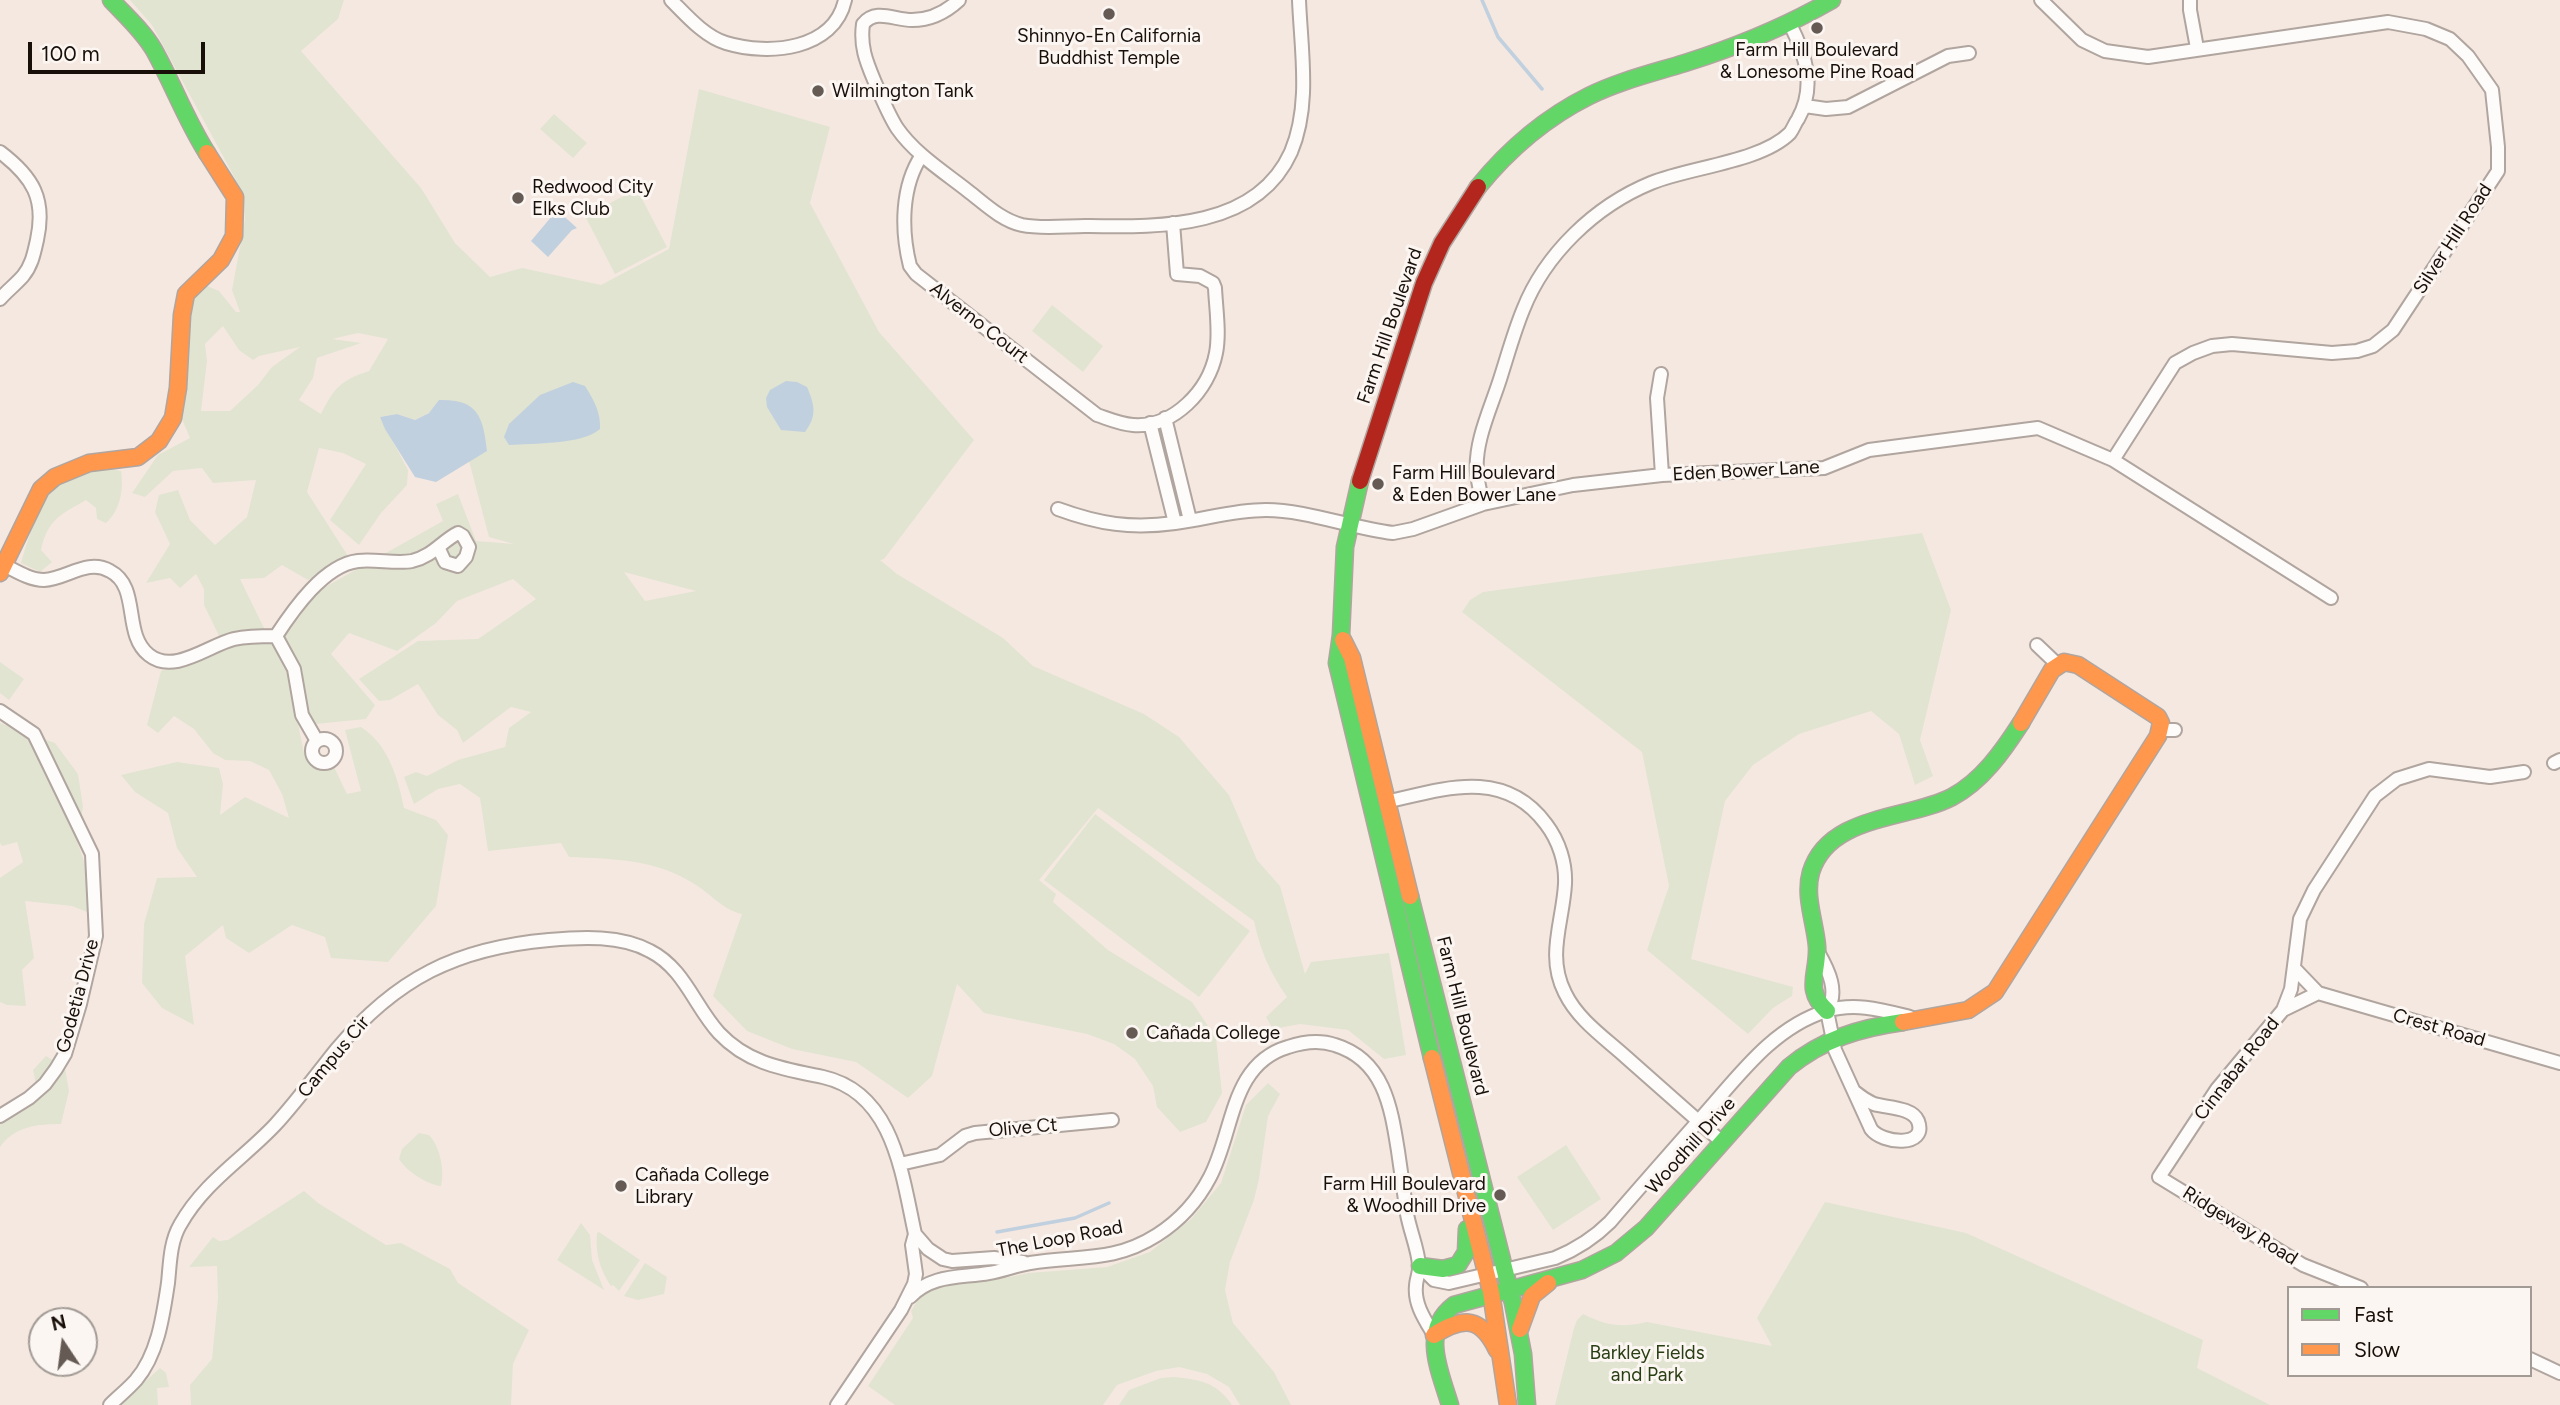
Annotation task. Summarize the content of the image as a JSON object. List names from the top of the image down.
{
  "streets": {
    "main road": ["Farm Hill Boulevard", "Woodhill Drive"],
    "street": [
      "Silver Hill Road",
      "Alverno Court",
      "Eden Bower Lane",
      "Godetia Drive",
      "Crest Road",
      "Campus Cir",
      "Cinnabar Road",
      "Olive Ct",
      "Ridgeway Road",
      "The Loop Road"
    ]
  },
  "crossings": [
    ["Silver Hill Road", "Eden Bower Lane"],
    ["Farm Hill Boulevard", "Eden Bower Lane"],
    ["Farm Hill Boulevard", "Woodhill Drive"],
    ["Campus Cir", "Olive Ct"],
    ["Campus Cir", "The Loop Road"],
    ["Cinnabar Road", "Ridgeway Road"],
    ["Woodhill Drive", "The Loop Road"]
  ],
  "parks": ["Barkley Fields and Park"],
  "places": [
    "Shinnyo-En California Buddhist Temple",
    "Farm Hill Boulevard & Lonesome Pine Road",
    "Wilmington Tank",
    "Redwood City Elks Club",
    "Farm Hill Boulevard & Eden Bower Lane",
    "Cañada College",
    "Cañada College Library",
    "Farm Hill Boulevard & Woodhill Drive"
  ],
  "legend": ["Fast", "Slow"],
  "scale_bar": "100 m",
  "north": "top"
}
